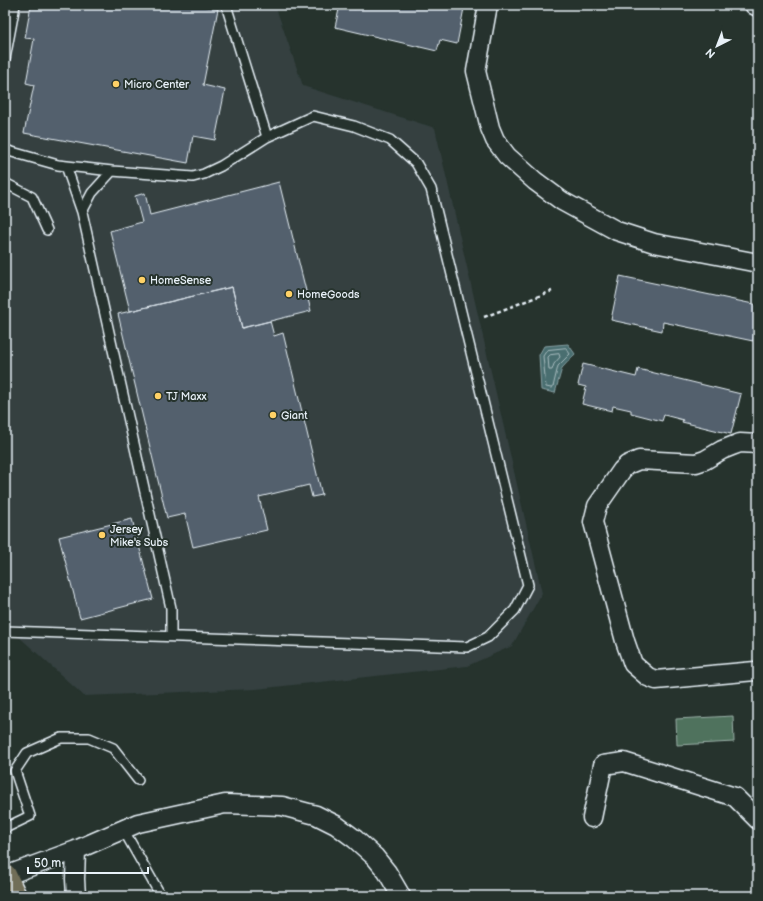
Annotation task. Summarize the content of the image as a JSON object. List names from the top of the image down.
{
  "places": [
    "Micro Center",
    "HomeSense",
    "HomeGoods",
    "TJ Maxx",
    "Giant",
    "Jersey Mike's Subs"
  ],
  "scale_bar": "50 m",
  "north": "bottom left"
}
